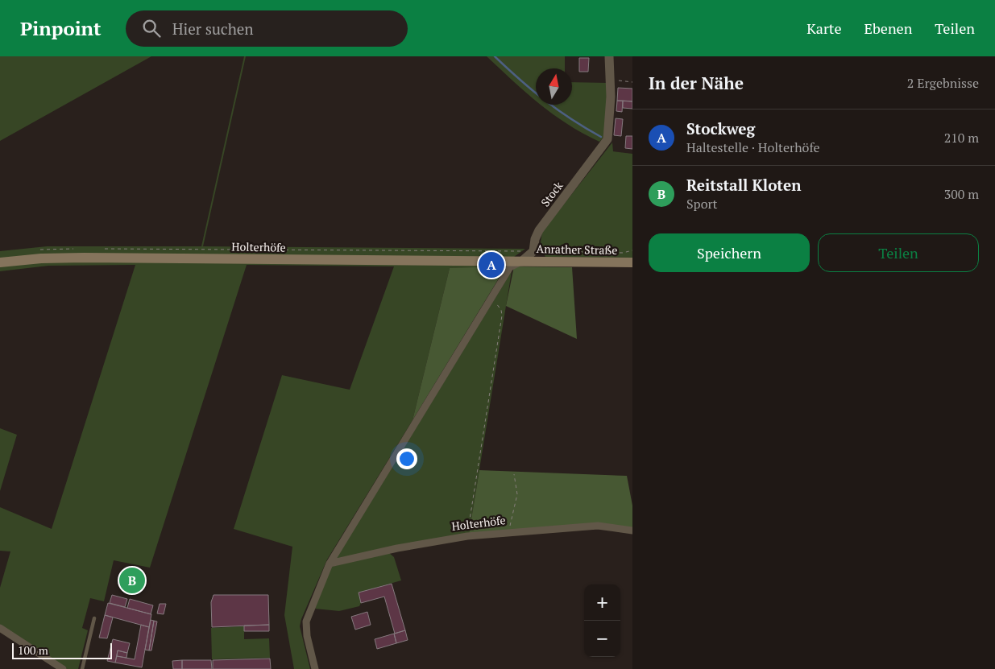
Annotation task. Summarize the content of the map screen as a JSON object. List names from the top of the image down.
{
  "streets": {
    "main road": ["Holterhöfe", "Anrather Straße"],
    "street": ["Stock"]
  },
  "crossings": [
    ["Holterhöfe", "Anrather Straße"]
  ],
  "scale_bar": "100 m",
  "north": "top",
  "page": {
    "header": "Pinpoint",
    "search": "Hier suchen",
    "nav": ["Karte", "Ebenen", "Teilen"],
    "heading": ["In der Nähe", "2 Ergebnisse"],
    "list": [
      {
        "mark": "A",
        "name": "Stockweg",
        "note": "Haltestelle · Holterhöfe",
        "value": "210 m"
      },
      {
        "mark": "B",
        "name": "Reitstall Kloten",
        "note": "Sport",
        "value": "300 m"
      }
    ],
    "buttons": ["Speichern", "Teilen"],
    "pins": ["A", "B"],
    "map_buttons": ["+", "−"],
    "scale": "100 m"
  }
}
